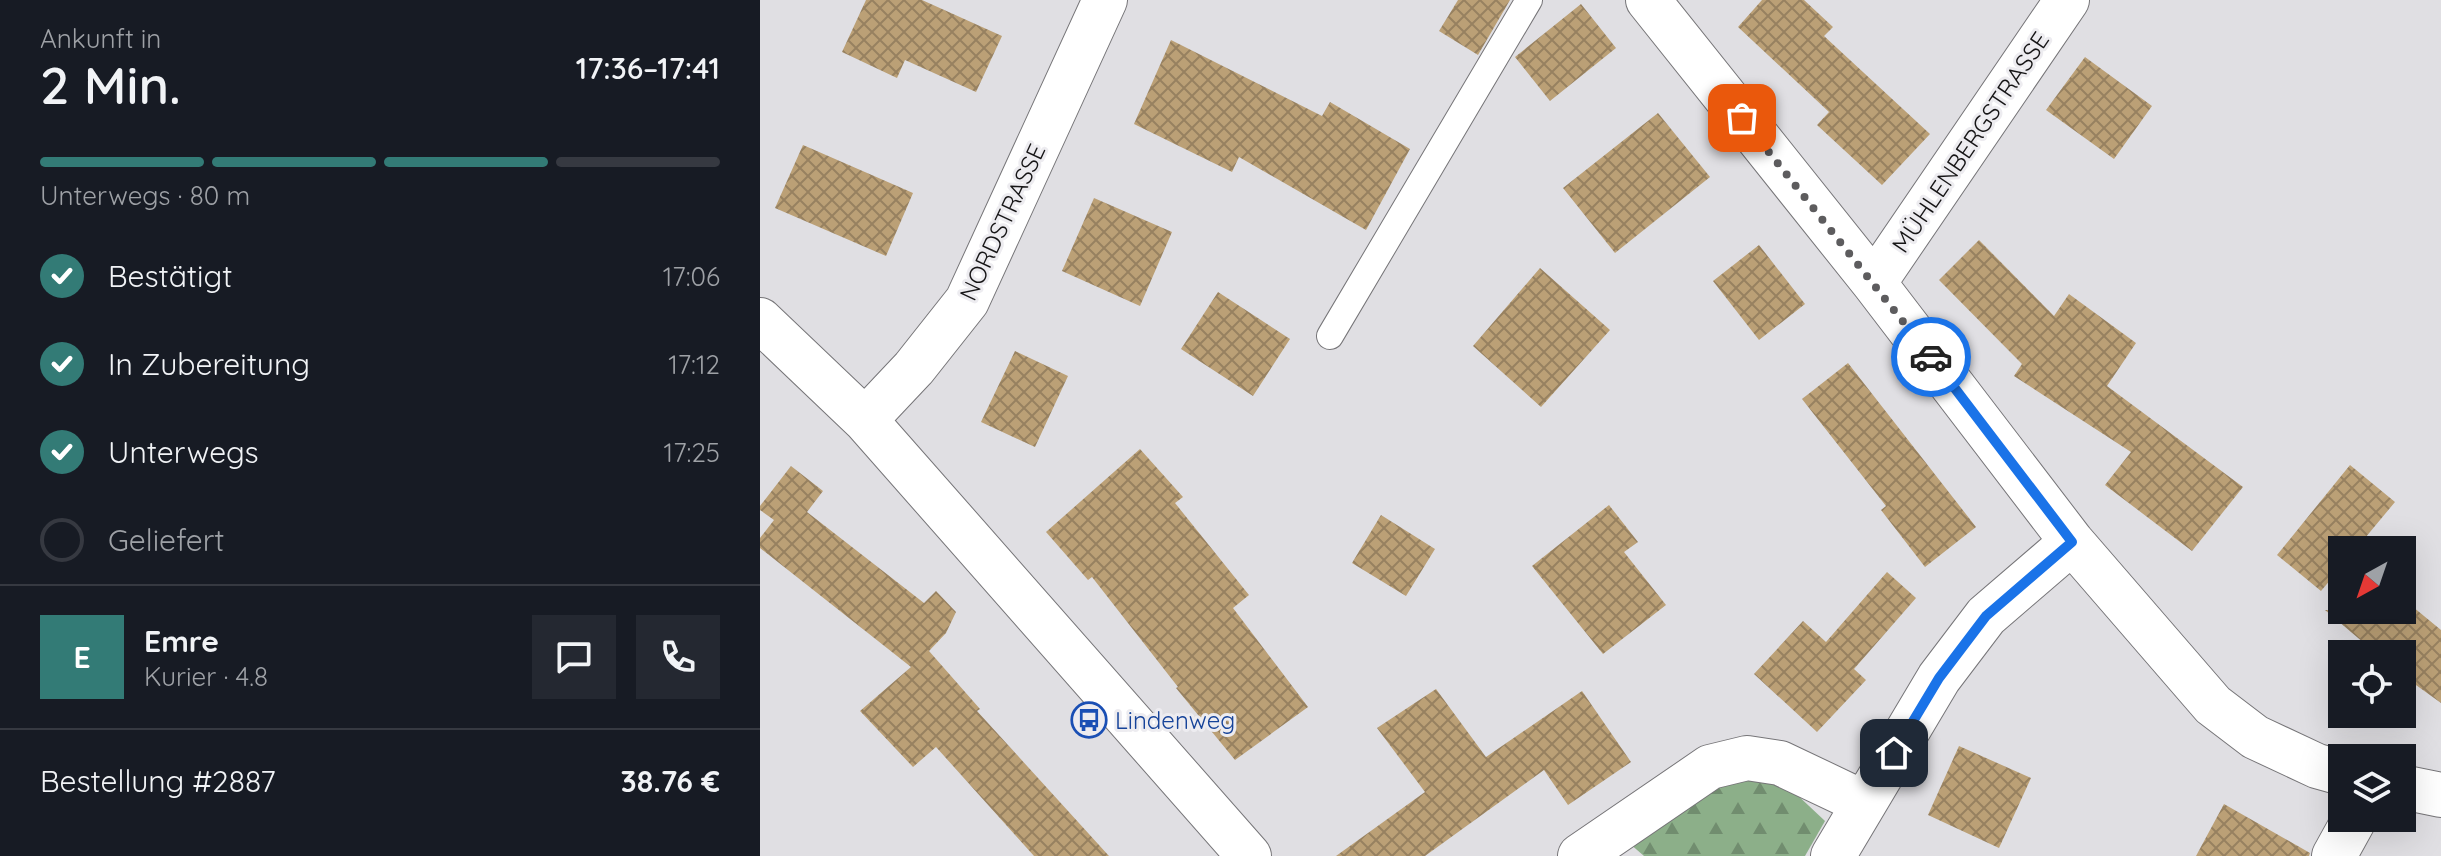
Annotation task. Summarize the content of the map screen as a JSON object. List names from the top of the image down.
{
  "streets": {
    "street": ["MÜHLENBERGSTRASSE", "NORDSTRASSE"]
  },
  "places": {
    "bus stop": ["Lindenweg"]
  },
  "north": "bottom left",
  "page": {
    "heading": ["2 Min.", "Ankunft in", "17:36–17:41"],
    "panel": [
      "Emre",
      "Kurier · 4.8",
      "Bestellung #2887",
      "38.76 €"
    ],
    "bar": "Unterwegs · 80 m",
    "list": [
      ["Bestätigt", "17:06"],
      ["In Zubereitung", "17:12"],
      ["Unterwegs", "17:25"],
      "Geliefert"
    ],
    "round": "E"
  }
}
